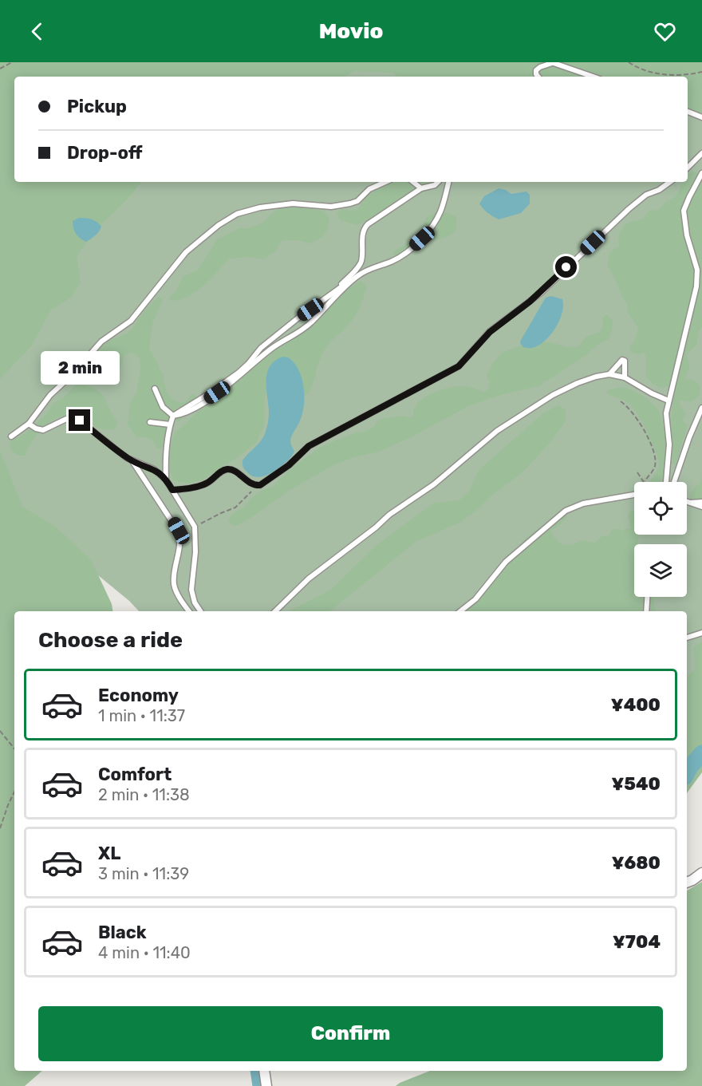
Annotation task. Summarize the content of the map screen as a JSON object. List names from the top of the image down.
{
  "page": {
    "header": "Movio",
    "banner": ["Pickup", "Drop-off"],
    "bubble": "2 min",
    "heading": "Choose a ride",
    "list": [
      {
        "name": "Economy",
        "note": "1 min · 11:37",
        "value": "¥400"
      },
      {
        "name": "Comfort",
        "note": "2 min · 11:38",
        "value": "¥540"
      },
      {
        "name": "XL",
        "note": "3 min · 11:39",
        "value": "¥680"
      },
      {
        "name": "Black",
        "note": "4 min · 11:40",
        "value": "¥704"
      }
    ],
    "buttons": "Confirm"
  }
}
